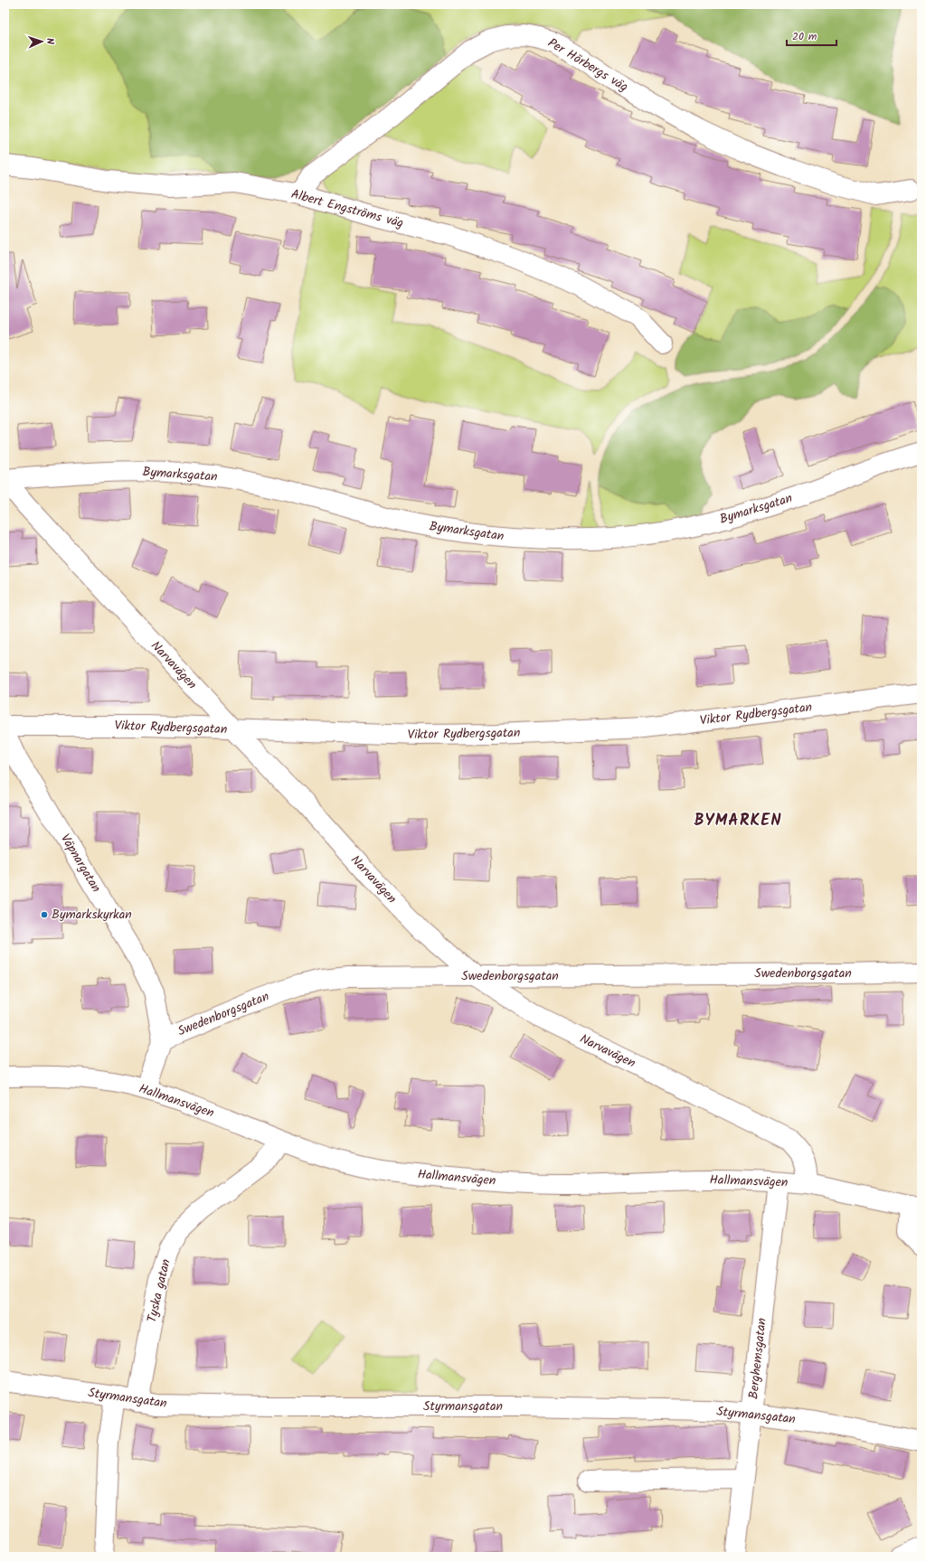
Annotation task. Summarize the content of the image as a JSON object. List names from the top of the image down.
{
  "streets": {
    "street": [
      "Per Hörbergs väg",
      "Albert Engströms väg",
      "Bymarksgatan",
      "Narvavägen",
      "Viktor Rydbergsgatan",
      "Väpnargatan",
      "Swedenborgsgatan",
      "Hallmansvägen",
      "Tyska gatan",
      "Berghemsgatan",
      "Styrmansgatan"
    ]
  },
  "crossings": [
    ["Per Hörbergs väg", "Albert Engströms väg"],
    ["Bymarksgatan", "Narvavägen"],
    ["Narvavägen", "Viktor Rydbergsgatan"],
    ["Narvavägen", "Swedenborgsgatan"],
    ["Narvavägen", "Hallmansvägen"],
    ["Väpnargatan", "Swedenborgsgatan"],
    ["Swedenborgsgatan", "Hallmansvägen"],
    ["Hallmansvägen", "Tyska gatan"],
    ["Hallmansvägen", "Berghemsgatan"],
    ["Tyska gatan", "Styrmansgatan"],
    ["Berghemsgatan", "Styrmansgatan"]
  ],
  "districts": ["BYMARKEN"],
  "places": ["Bymarkskyrkan"],
  "scale_bar": "20 m",
  "north": "right"
}
